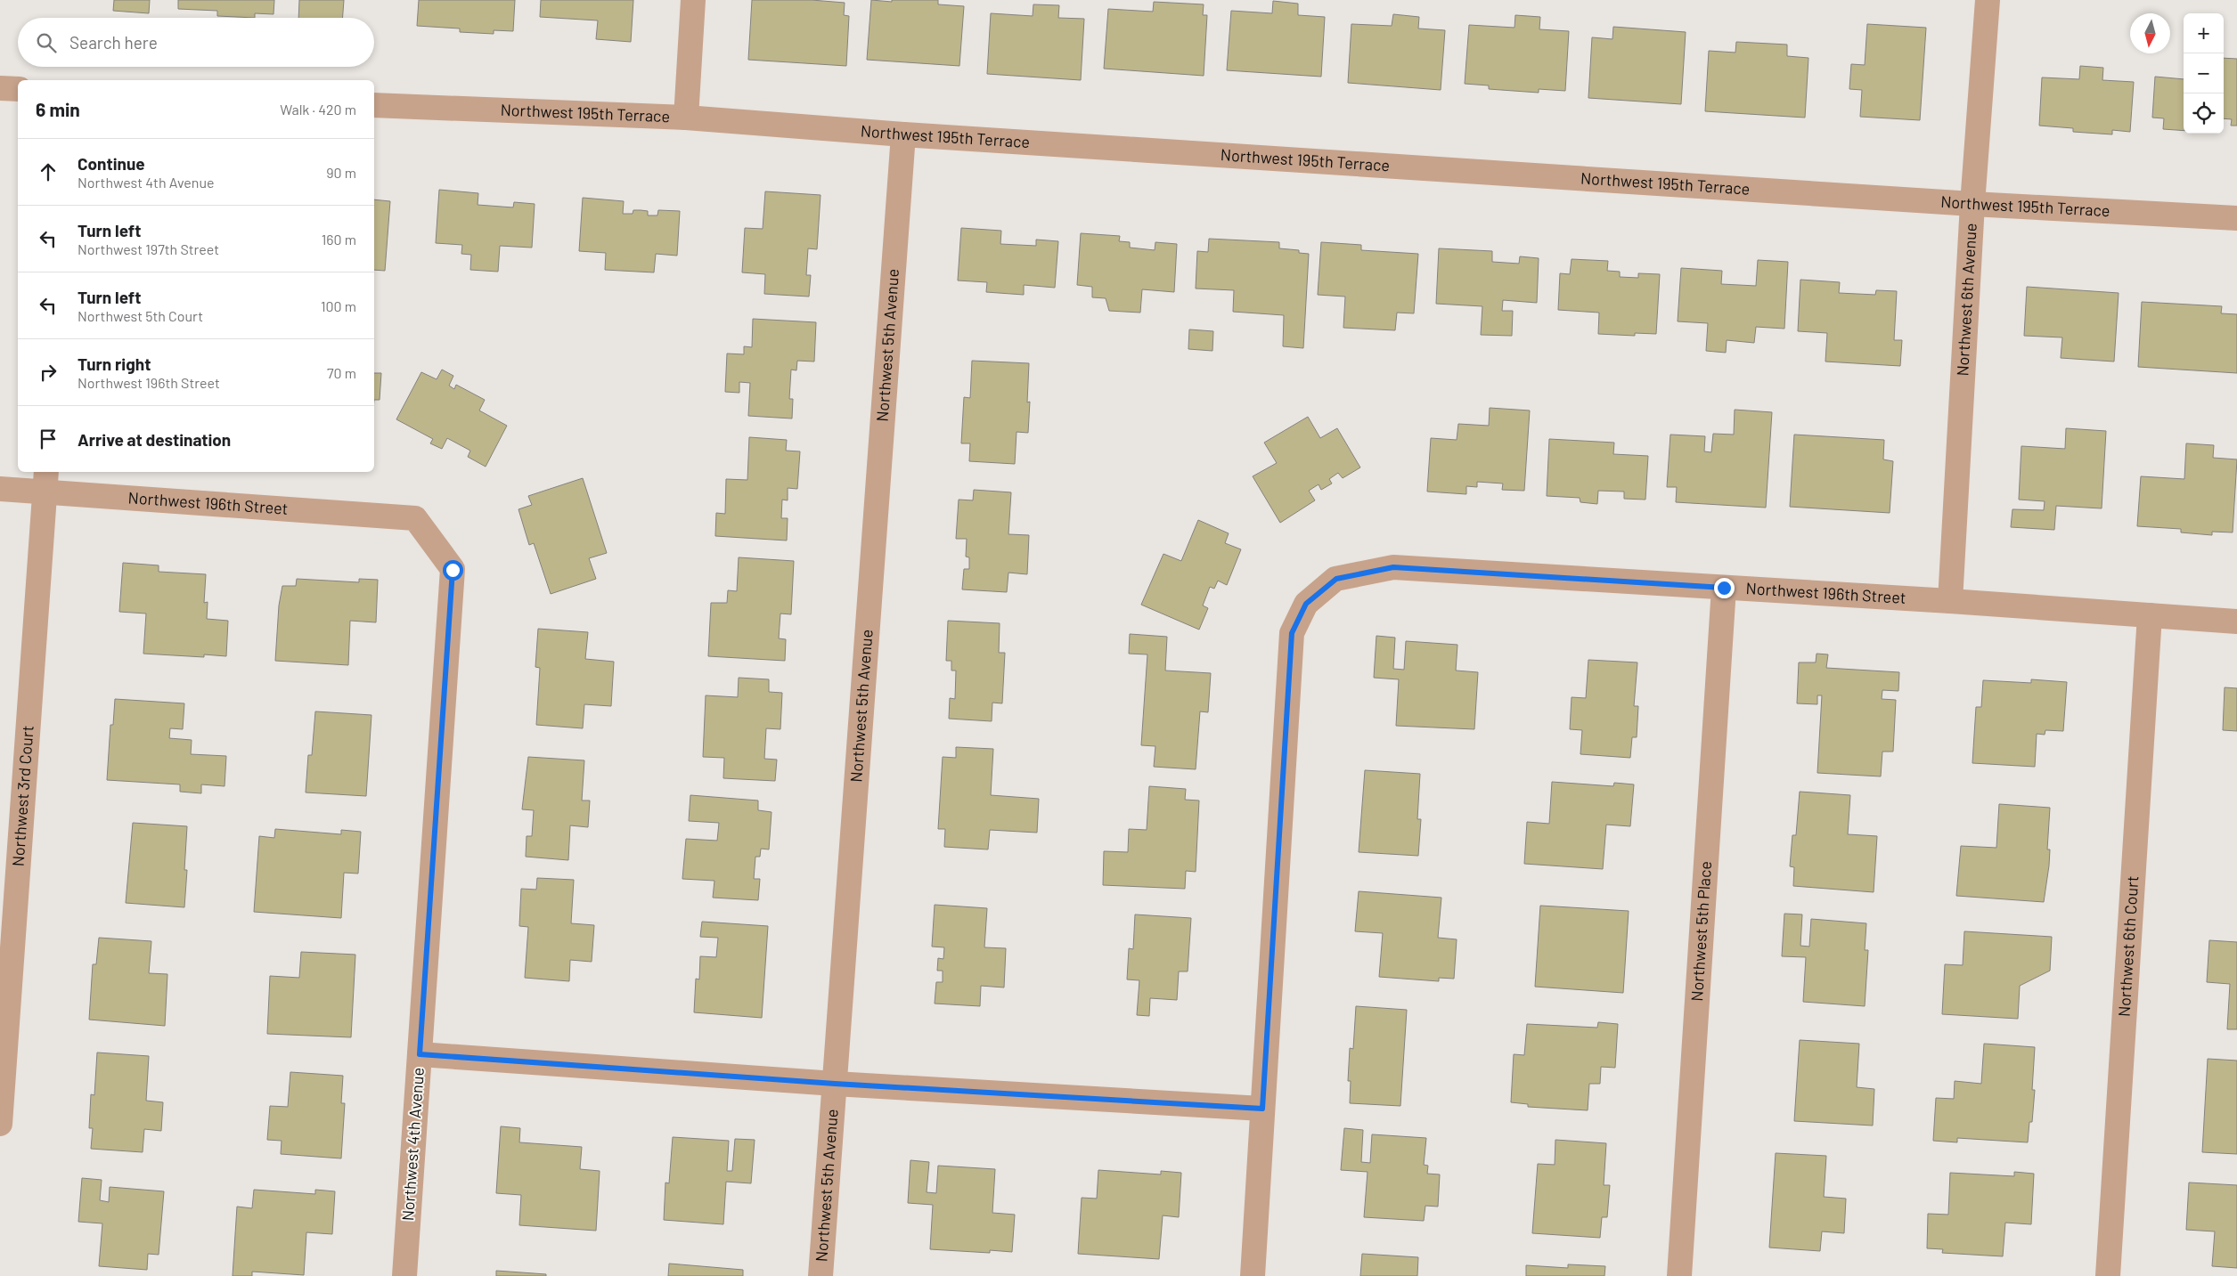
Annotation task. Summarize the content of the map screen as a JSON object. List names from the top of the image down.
{
  "streets": {
    "street": [
      "Northwest 195th Terrace",
      "Northwest 6th Avenue",
      "Northwest 5th Avenue",
      "Northwest 196th Street",
      "Northwest 3rd Court",
      "Northwest 5th Place",
      "Northwest 6th Court",
      "Northwest 4th Avenue"
    ]
  },
  "crossings": [
    ["Northwest 195th Terrace", "Northwest 6th Avenue"],
    ["Northwest 195th Terrace", "Northwest 5th Avenue"],
    ["Northwest 6th Avenue", "Northwest 196th Street"],
    ["Northwest 196th Street", "Northwest 3rd Court"],
    ["Northwest 196th Street", "Northwest 5th Place"],
    ["Northwest 196th Street", "Northwest 6th Court"],
    ["Northwest 196th Street", "Northwest 4th Avenue"]
  ],
  "north": "bottom",
  "page": {
    "map_buttons": ["+", "−"],
    "search": "Search here",
    "heading": ["6 min", "Walk · 420 m"],
    "list": [
      ["Continue", "Northwest 4th Avenue", "90 m"],
      ["Turn left", "Northwest 197th Street", "160 m"],
      ["Turn left", "Northwest 5th Court", "100 m"],
      ["Turn right", "Northwest 196th Street", "70 m"],
      "Arrive at destination"
    ]
  }
}
